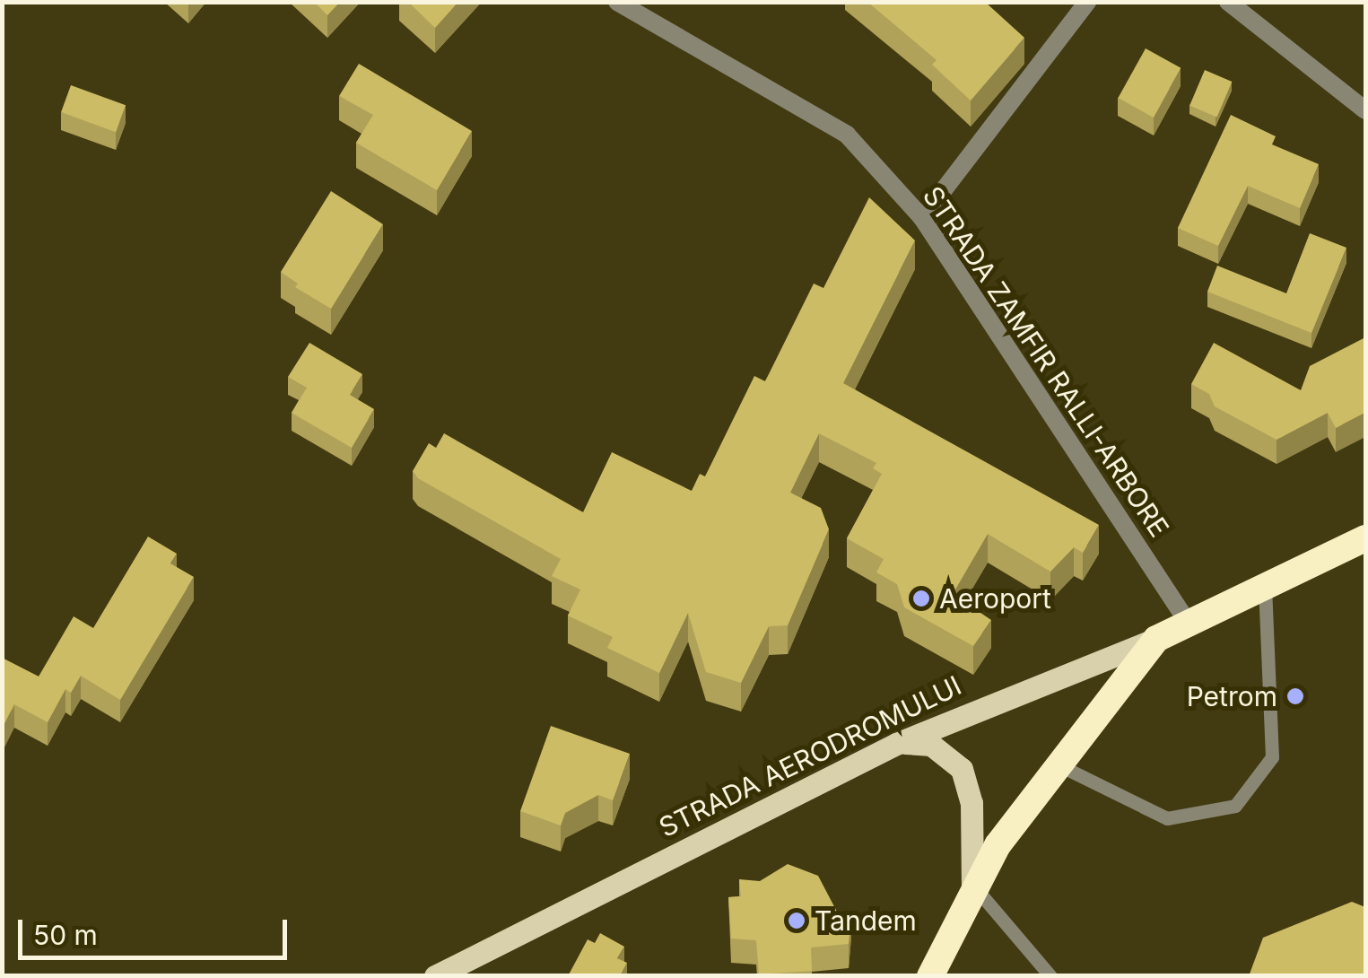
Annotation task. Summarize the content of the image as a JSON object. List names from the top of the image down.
{
  "streets": {
    "highway": ["STRADA AERODROMULUI"],
    "street": ["STRADA ZAMFIR RALLI-ARBORE"]
  },
  "crossings": [
    ["STRADA ZAMFIR RALLI-ARBORE", "STRADA AERODROMULUI"]
  ],
  "places": ["Aeroport", "Petrom", "Tandem"],
  "scale_bar": "50 m"
}
